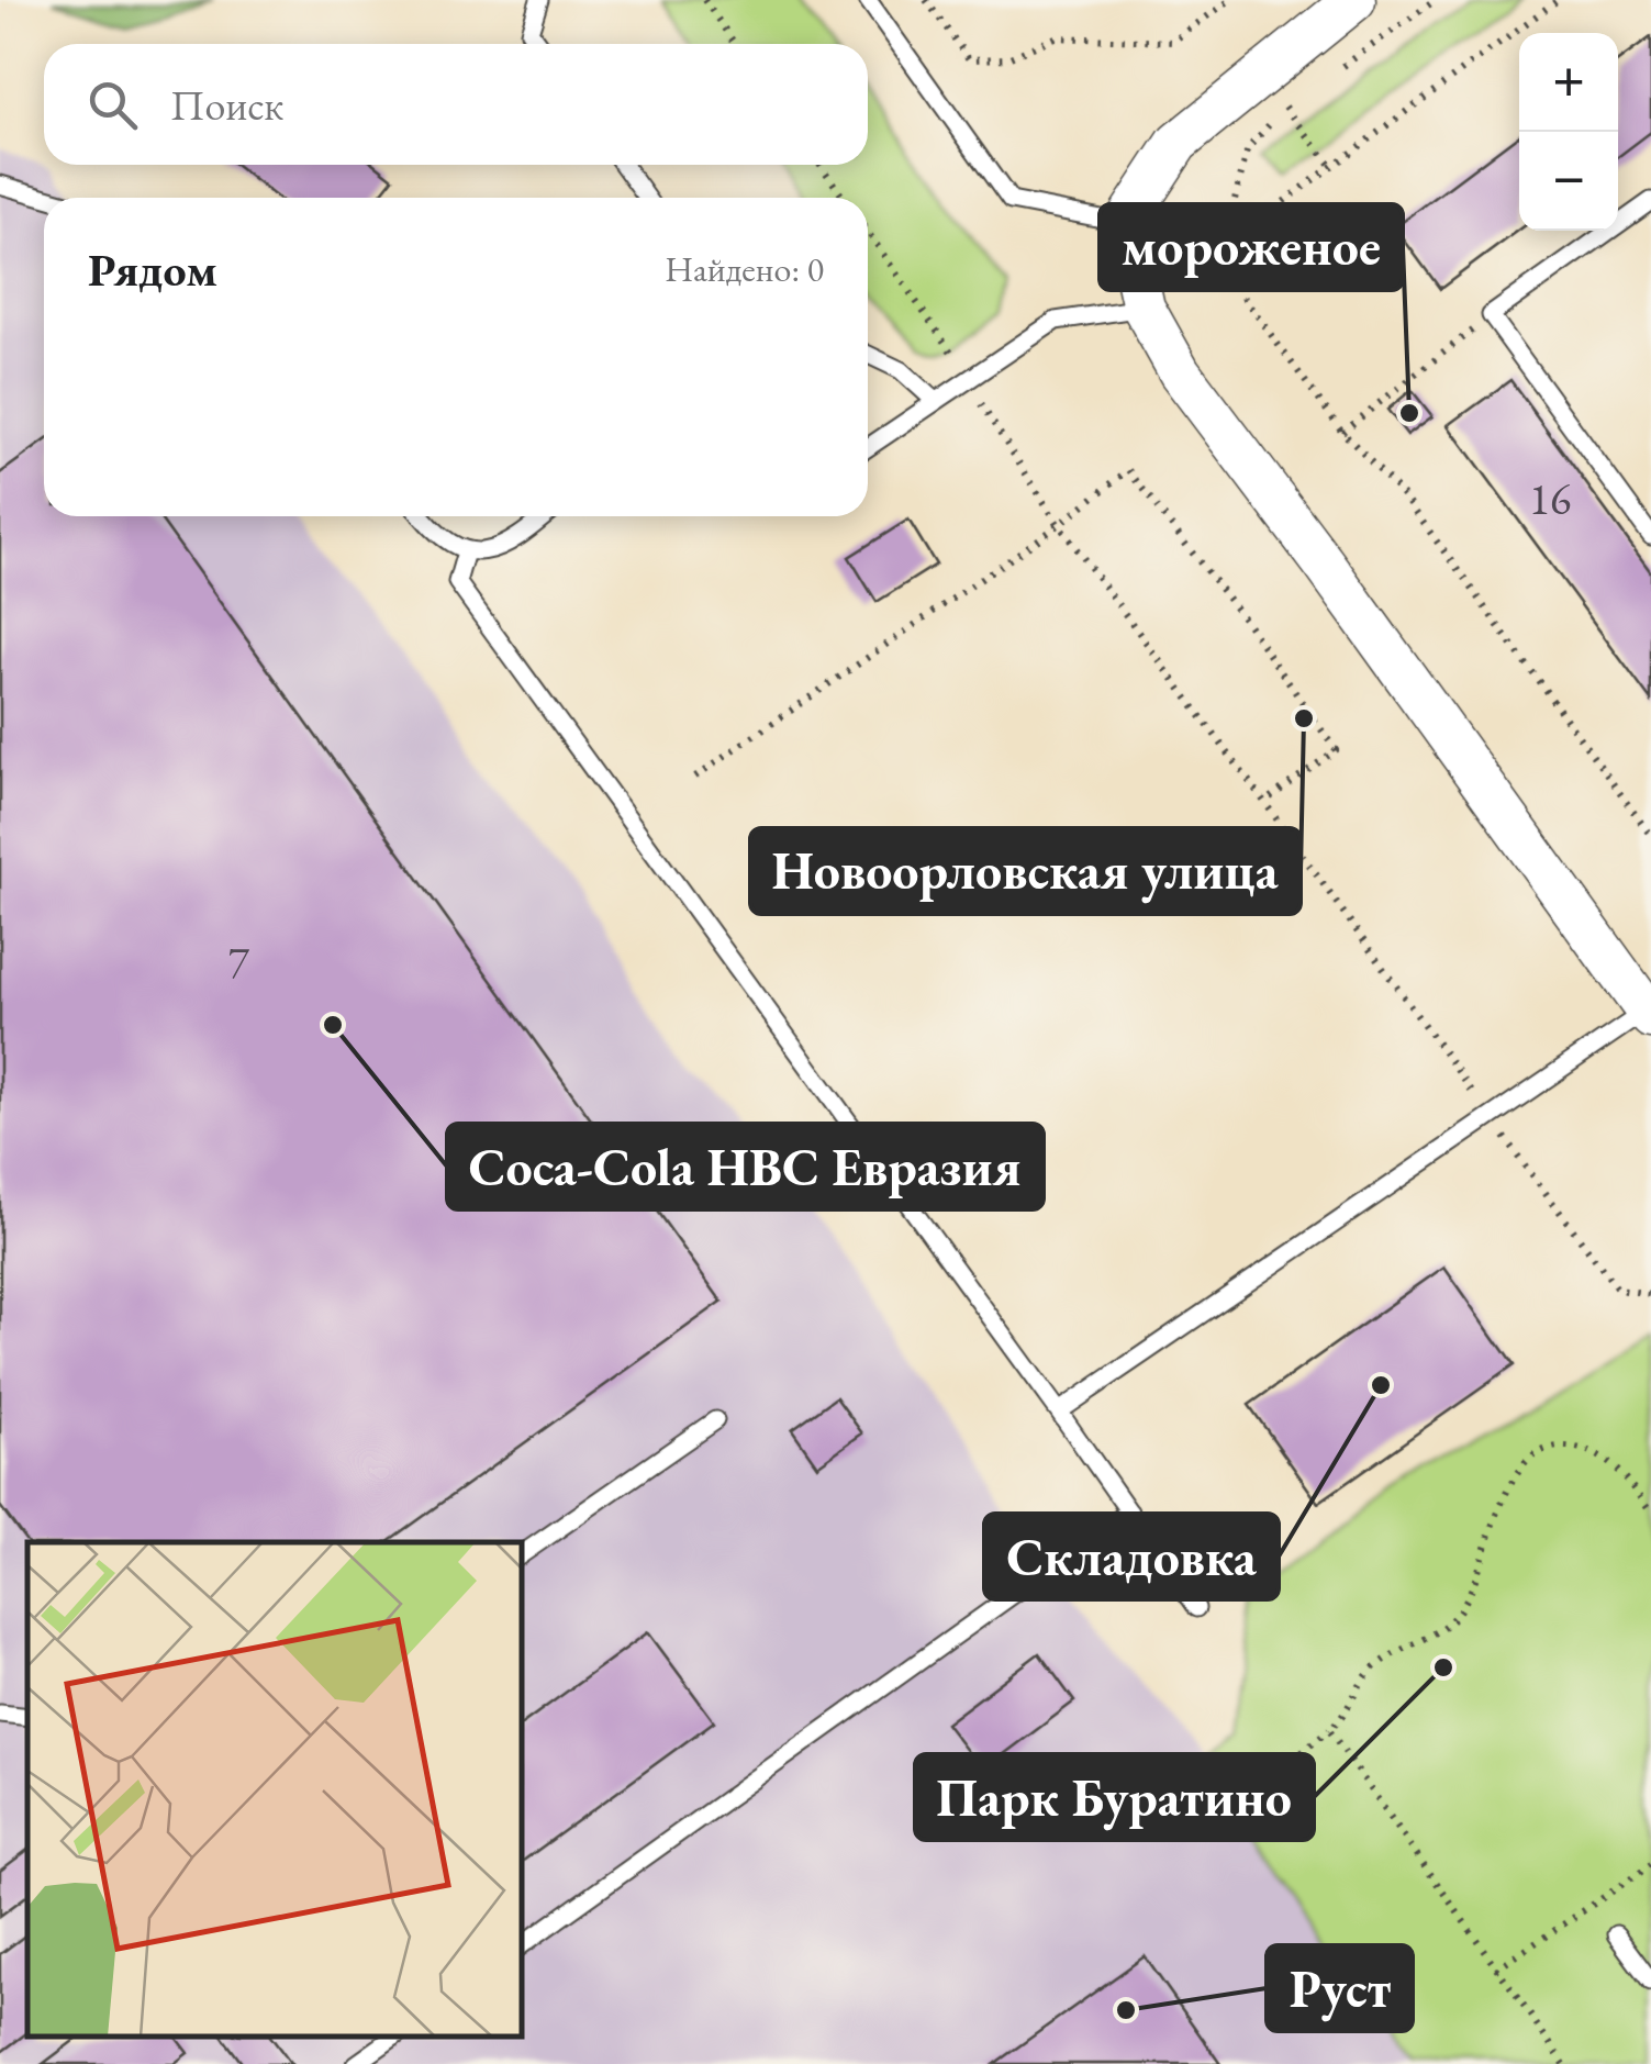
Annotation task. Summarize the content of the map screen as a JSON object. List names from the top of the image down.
{
  "places": [
    "мороженое",
    "Новоорловская улица",
    "Coca-Cola HBC Евразия",
    "Складовка",
    "Парк Буратино",
    "Руст"
  ],
  "house_numbers": ["16", "7"],
  "page": {
    "map_buttons": ["+", "−"],
    "search": "Поиск",
    "heading": ["Рядом", "Найдено: 0"]
  }
}
